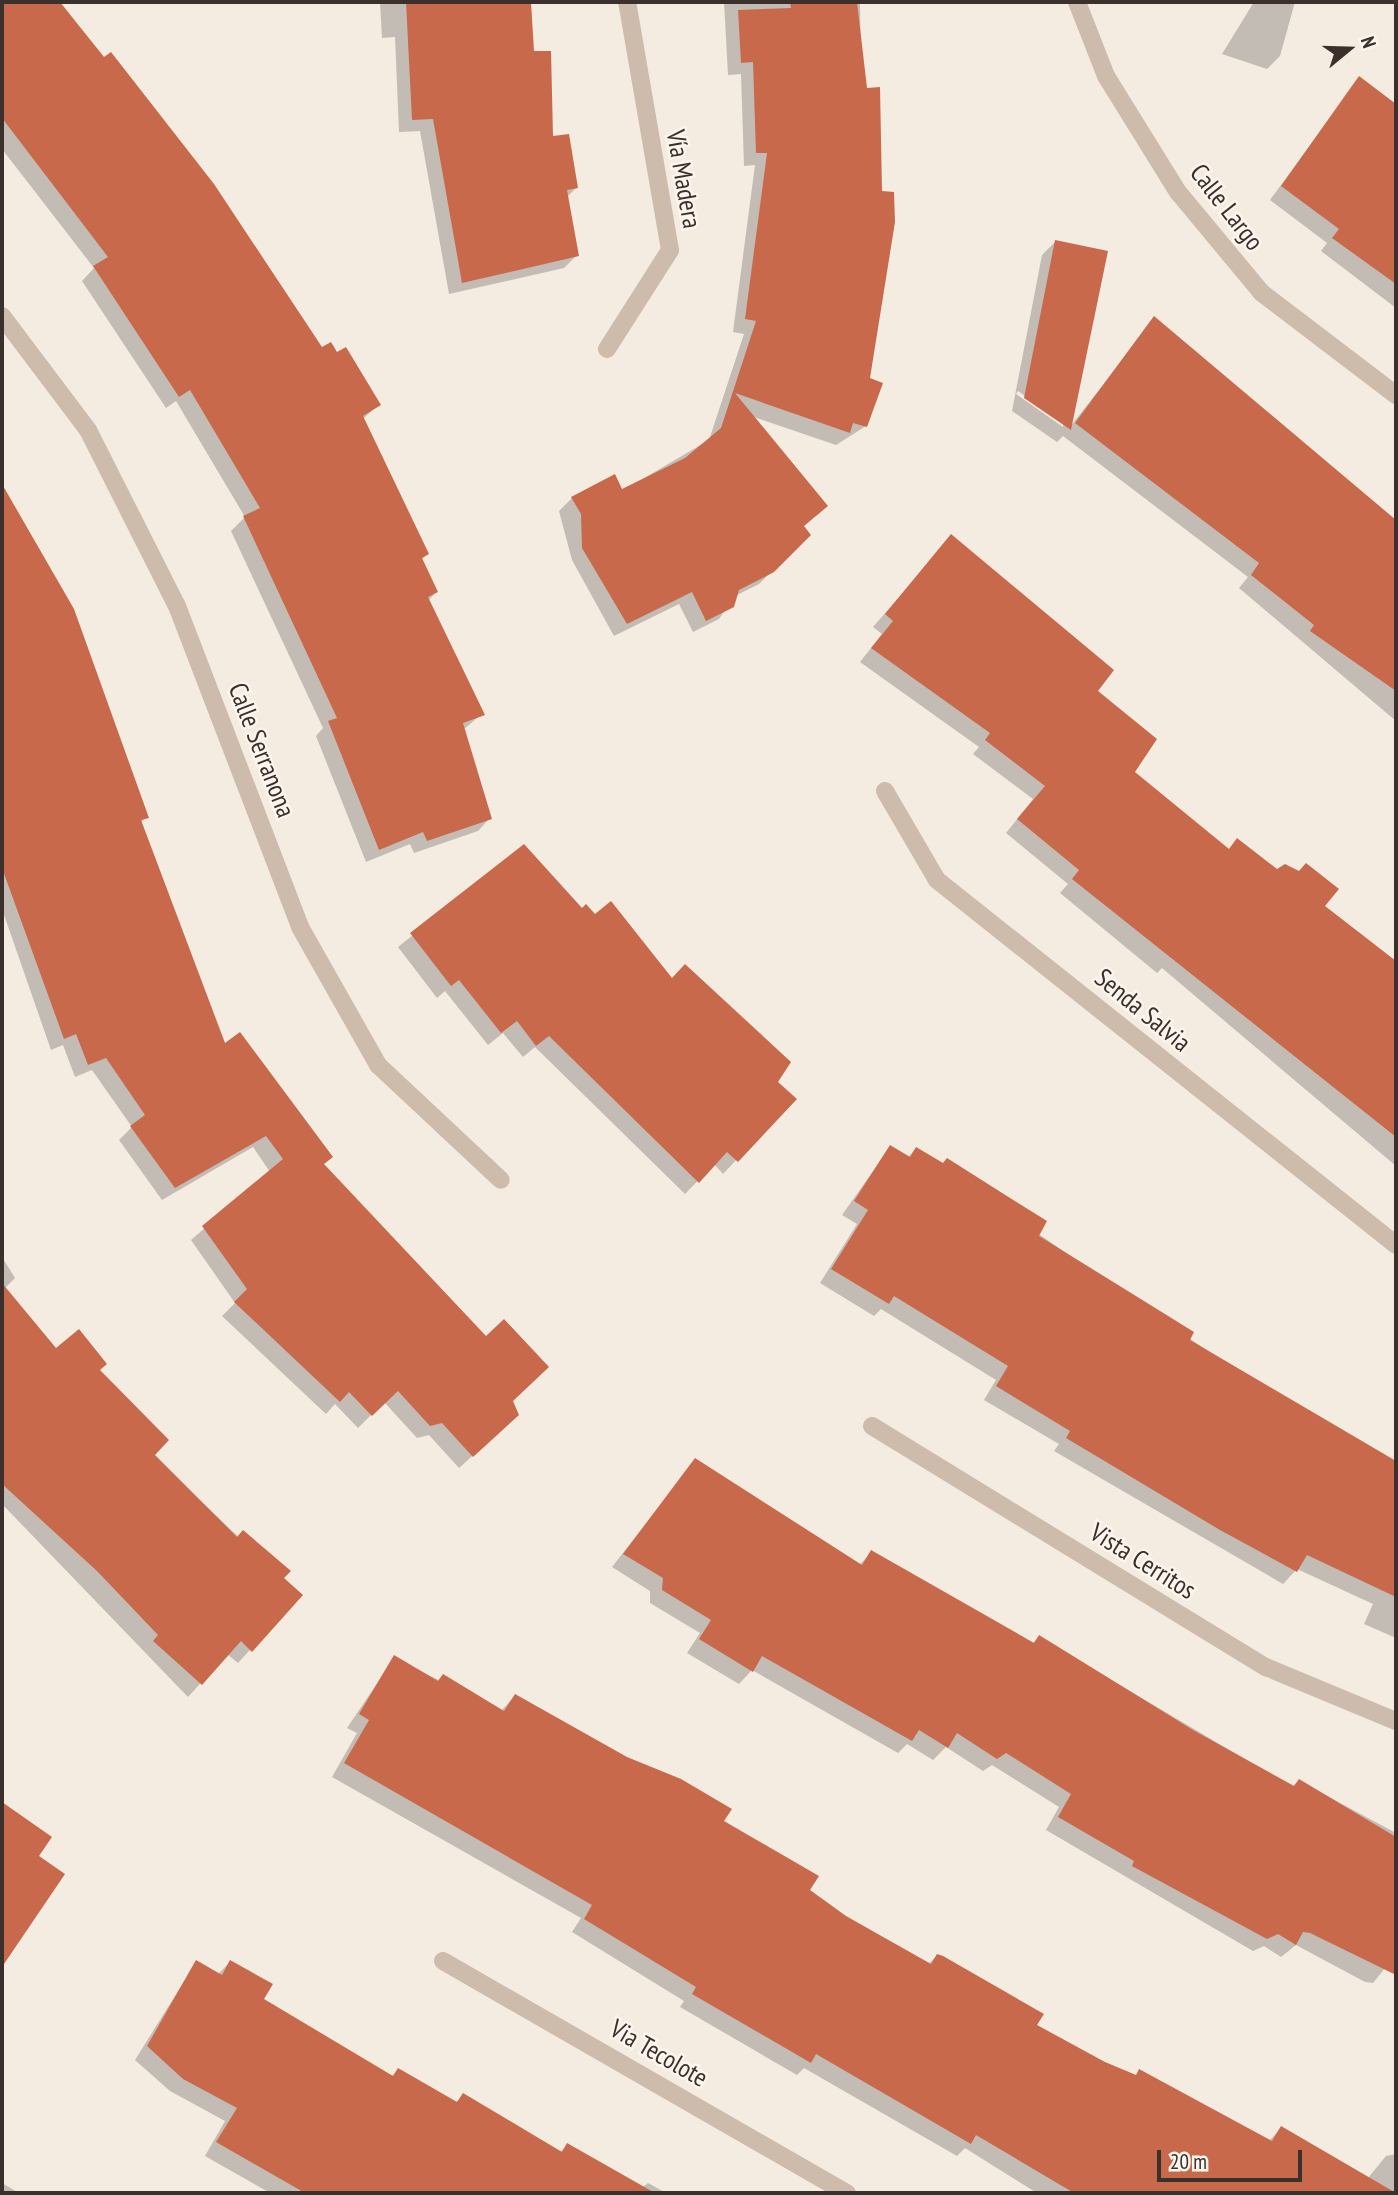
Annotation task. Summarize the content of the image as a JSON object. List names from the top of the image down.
{
  "streets": {
    "street": [
      "Vía Madera",
      "Calle Largo",
      "Calle Serranona",
      "Senda Salvia",
      "Vista Cerritos",
      "Via Tecolote"
    ]
  },
  "scale_bar": "20 m",
  "north": "right"
}
